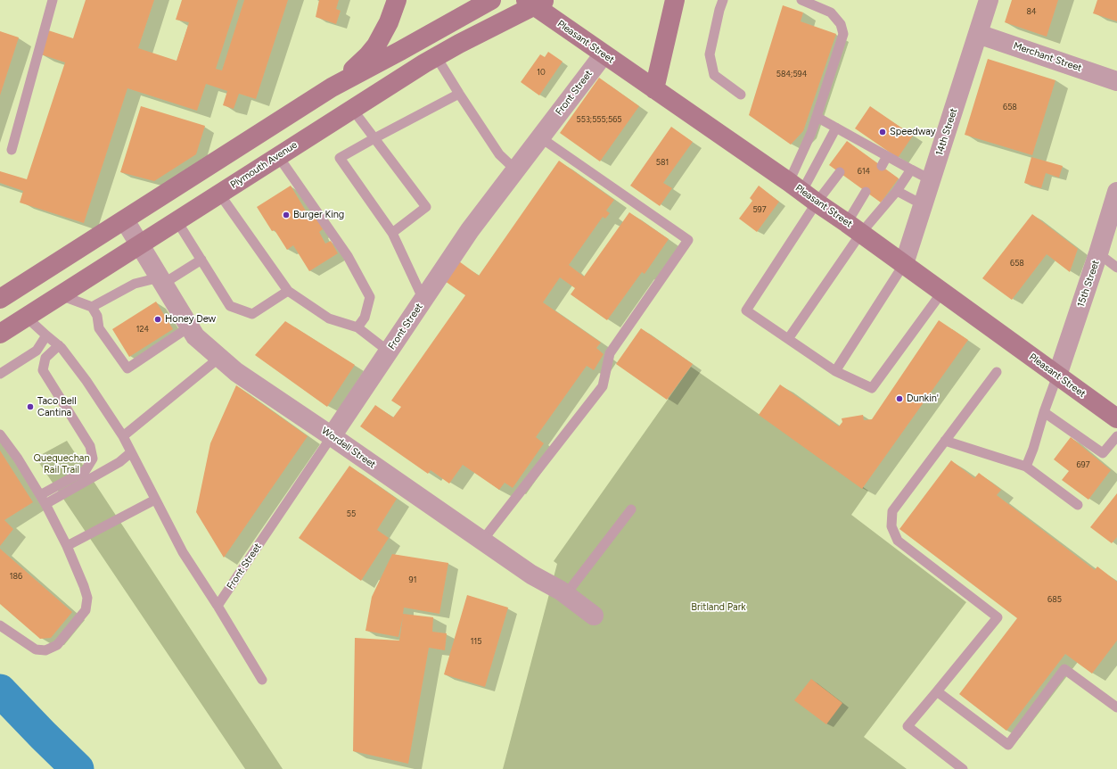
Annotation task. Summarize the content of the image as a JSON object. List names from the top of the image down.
{
  "streets": {
    "main road": ["Pleasant Street", "Plymouth Avenue"],
    "street": [
      "Merchant Street",
      "Front Street",
      "14th Street",
      "15th Street",
      "Wordell Street"
    ]
  },
  "crossings": [
    ["Pleasant Street", "Front Street"],
    ["Pleasant Street", "14th Street"],
    ["Pleasant Street", "Plymouth Avenue"],
    ["Pleasant Street", "15th Street"],
    ["Merchant Street", "14th Street"],
    ["Front Street", "Wordell Street"],
    ["Plymouth Avenue", "Wordell Street"]
  ],
  "parks": ["Quequechan Rail Trail", "Britland Park"],
  "places": [
    "Speedway",
    "Burger King",
    "Honey Dew",
    "Dunkin'",
    "Taco Bell Cantina"
  ],
  "house_numbers": [
    "84",
    "10",
    "584;594",
    "658",
    "553;555;565",
    "581",
    "614",
    "597",
    "658",
    "124",
    "697",
    "55",
    "186",
    "91",
    "685",
    "115"
  ]
}
